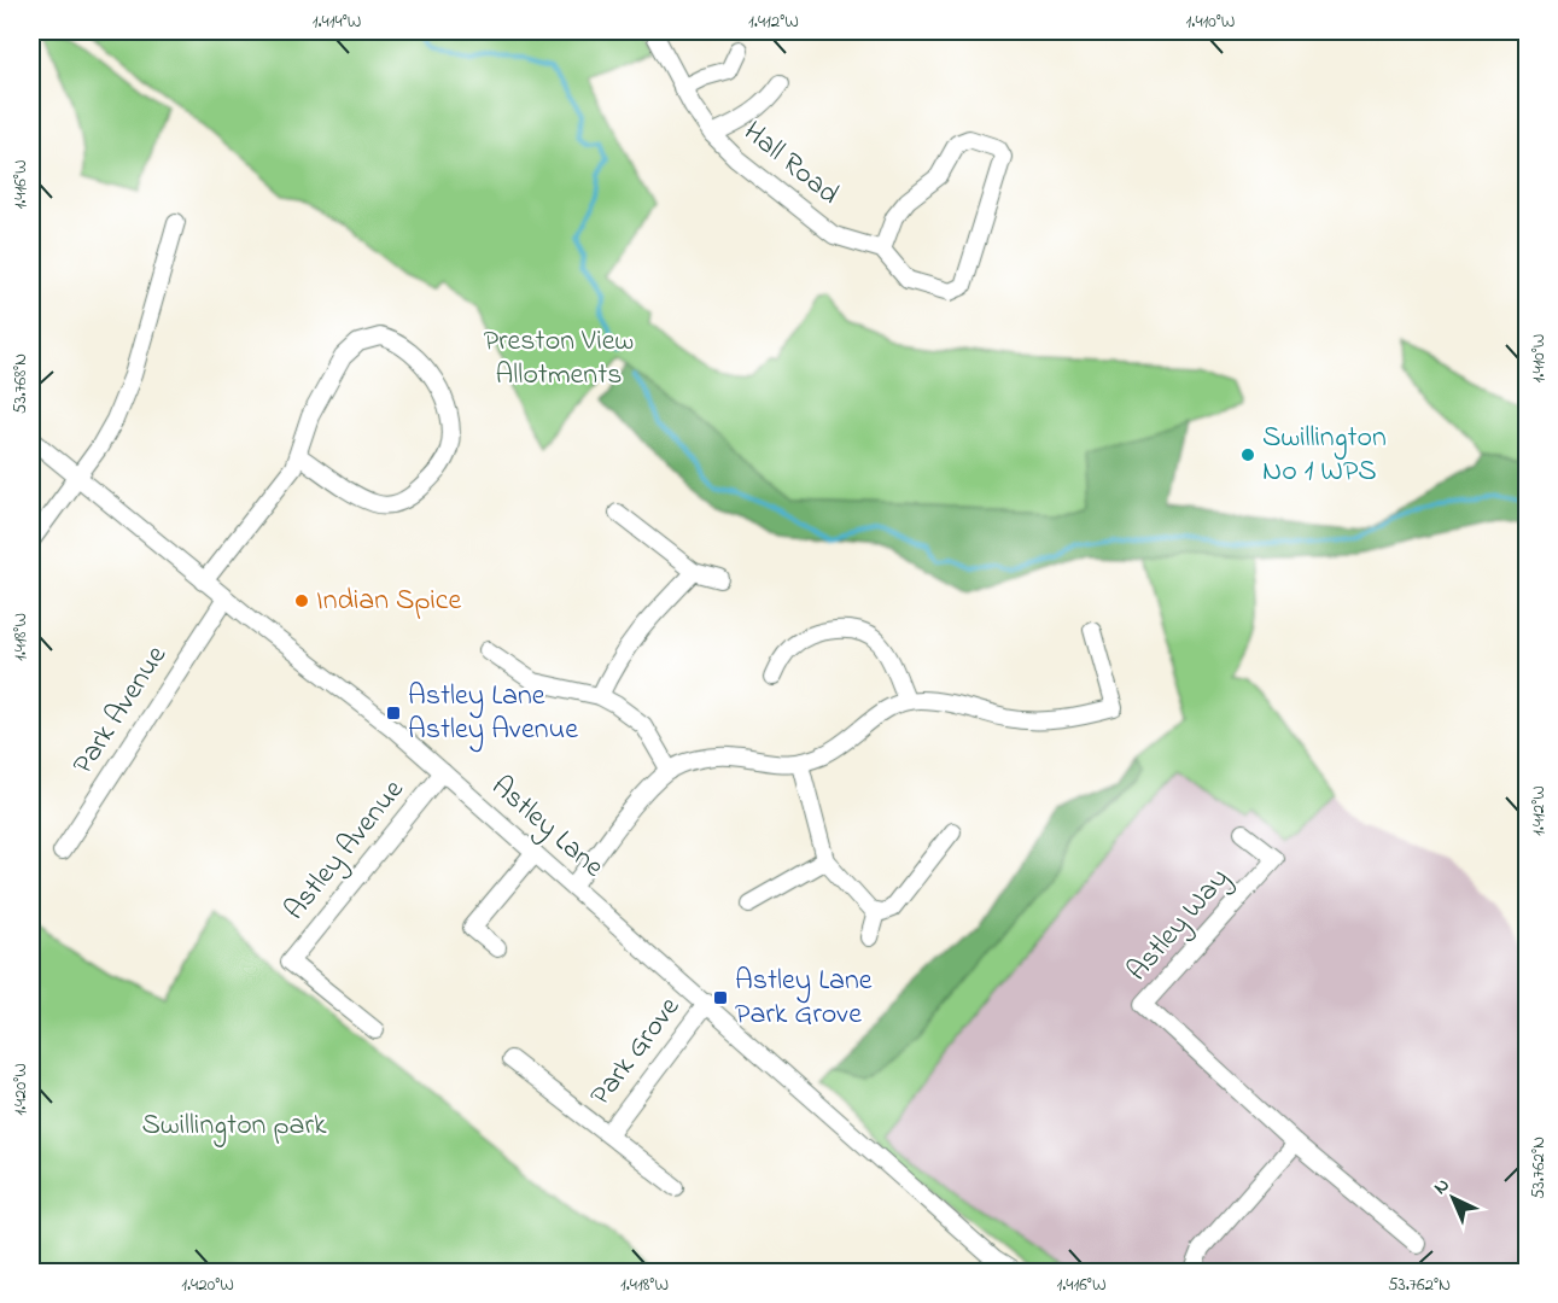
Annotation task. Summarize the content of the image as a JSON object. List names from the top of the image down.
{
  "streets": {
    "street": [
      "Hall Road",
      "Park Avenue",
      "Astley Lane",
      "Astley Avenue",
      "Astley Way",
      "Park Grove"
    ]
  },
  "crossings": [
    ["Park Avenue", "Astley Lane"],
    ["Astley Lane", "Astley Avenue"],
    ["Astley Lane", "Park Grove"]
  ],
  "parks": ["Preston View Allotments", "Swillington park"],
  "places": {
    "other": ["Swillington No 1 WPS", "Indian Spice"],
    "transit": ["Astley Lane Astley Avenue", "Astley Lane Park Grove"]
  },
  "north": "top left",
  "coordinates": [
    "1.414°W",
    "1.412°W",
    "1.410°W",
    "1.416°W",
    "53.768°N",
    "1.418°W",
    "1.420°W",
    "53.762°N"
  ]
}
